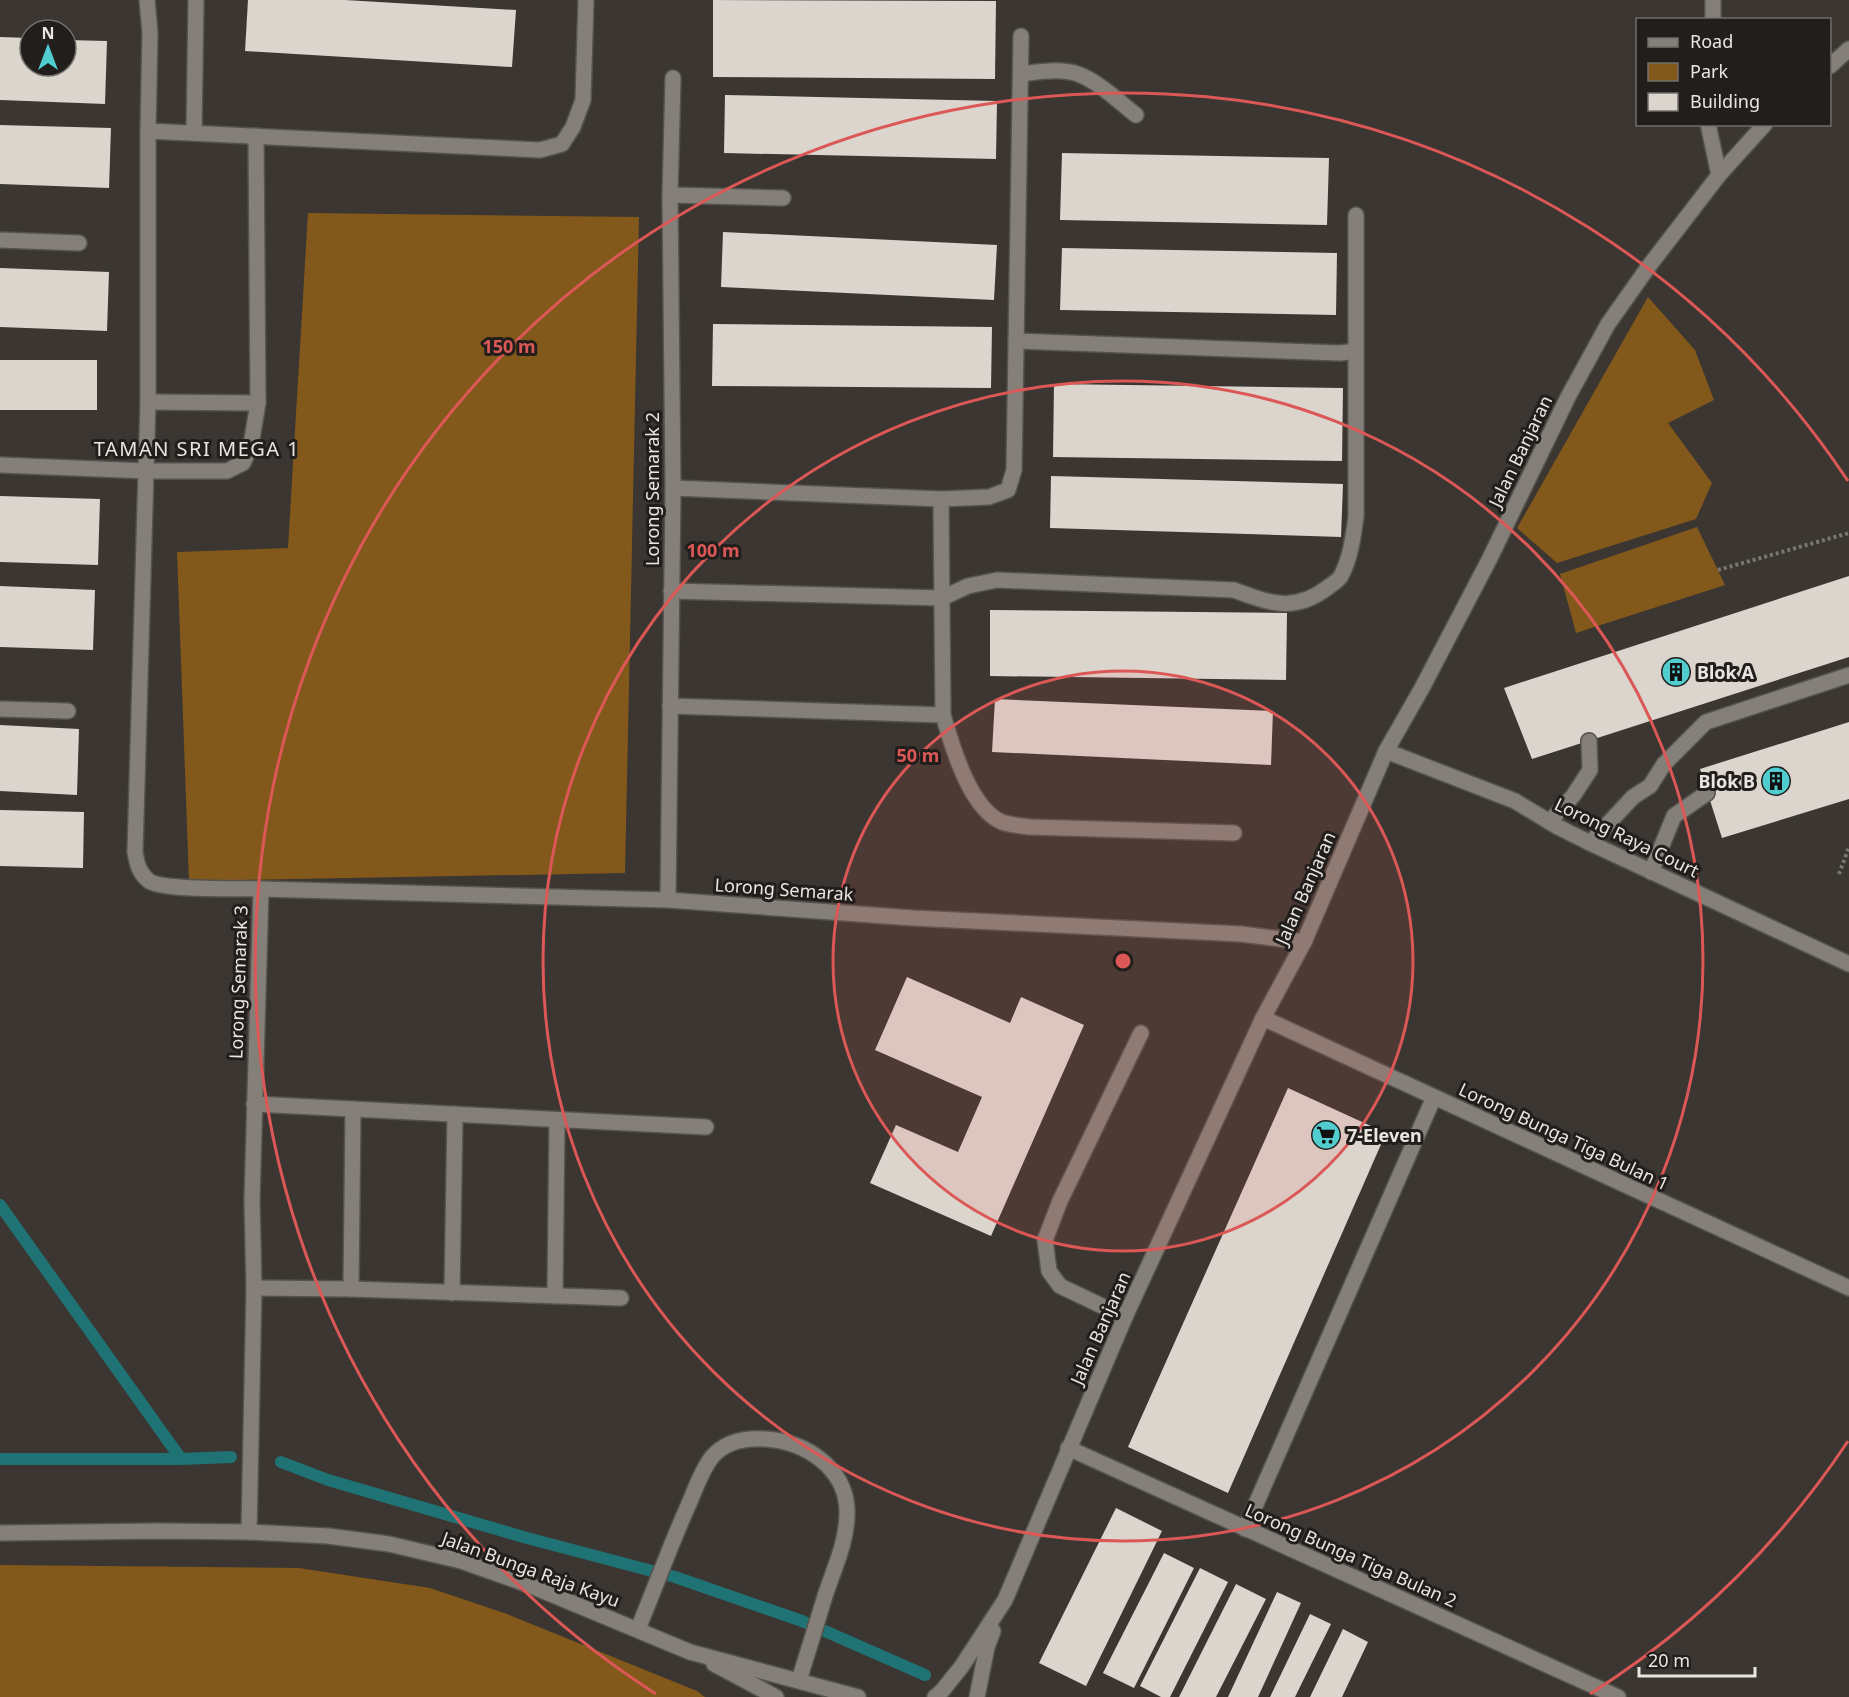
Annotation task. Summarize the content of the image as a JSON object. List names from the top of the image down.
{
  "streets": {
    "street": [
      "Jalan Banjaran",
      "Lorong Semarak 2",
      "Lorong Raya Court",
      "Lorong Semarak",
      "Lorong Semarak 3",
      "Lorong Bunga Tiga Bulan 1",
      "Lorong Bunga Tiga Bulan 2",
      "Jalan Bunga Raja Kayu"
    ]
  },
  "crossings": [
    ["Jalan Banjaran", "Lorong Raya Court"],
    ["Jalan Banjaran", "Lorong Semarak"],
    ["Jalan Banjaran", "Lorong Bunga Tiga Bulan 1"],
    ["Jalan Banjaran", "Lorong Bunga Tiga Bulan 2"],
    ["Lorong Semarak 2", "Lorong Semarak"],
    ["Lorong Semarak", "Lorong Semarak 3"],
    ["Lorong Semarak 3", "Jalan Bunga Raja Kayu"]
  ],
  "districts": ["TAMAN SRI MEGA 1"],
  "places": {
    "building": ["Blok A", "Blok B"],
    "supermarket": ["7-Eleven"]
  },
  "legend": ["Road", "Park", "Building"],
  "scale_bar": "20 m",
  "north": "top",
  "rings": ["150 m", "100 m", "50 m"]
}
